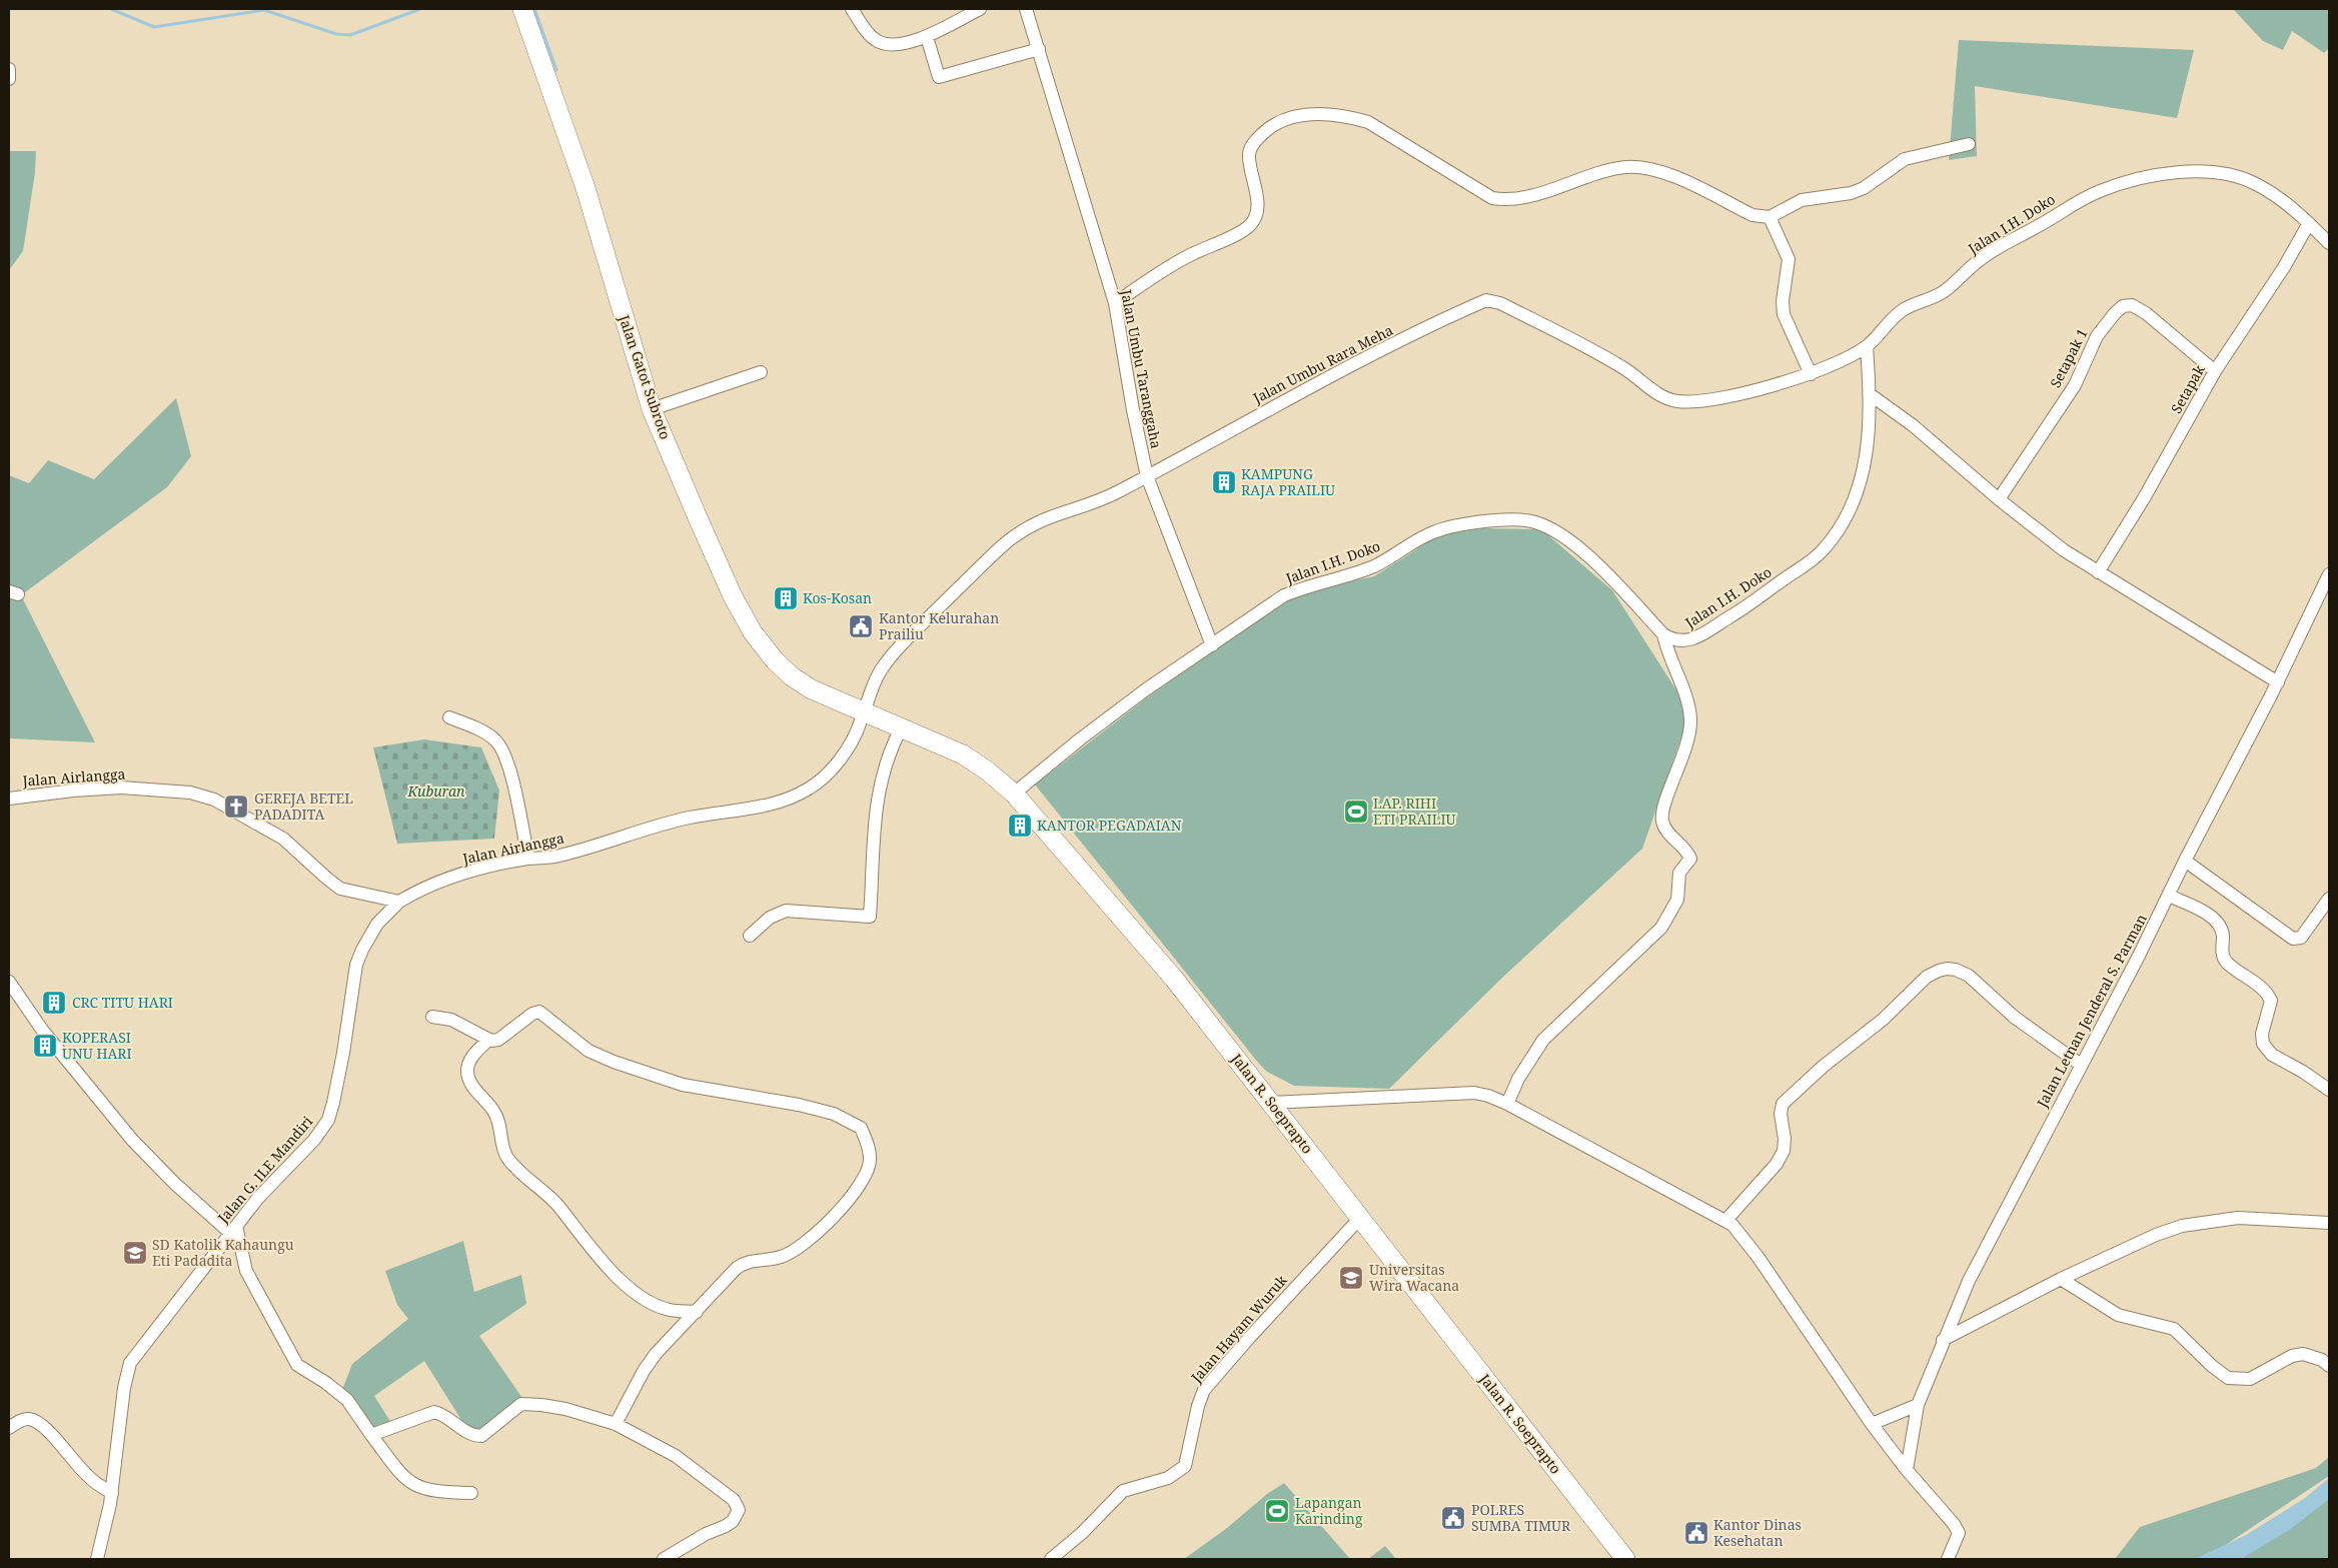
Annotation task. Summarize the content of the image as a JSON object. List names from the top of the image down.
{
  "streets": {
    "highway": ["Jalan Gatot Subroto", "Jalan R. Soeprapto"],
    "street": [
      "Jalan I.H. Doko",
      "Setapak 1",
      "Jalan Umbu Rara Meha",
      "Jalan Umbu Taranggaha",
      "Setapak",
      "Jalan Airlangga",
      "Jalan Letnan Jenderal S. Parman",
      "Jalan G. ILE Mandiri",
      "Jalan Hayam Wuruk"
    ]
  },
  "crossings": [
    ["Jalan I.H. Doko", "Jalan Umbu Rara Meha"],
    ["Jalan I.H. Doko", "Jalan Umbu Taranggaha"],
    ["Jalan I.H. Doko", "Setapak"],
    ["Jalan I.H. Doko", "Jalan R. Soeprapto"],
    ["Setapak 1", "Setapak"],
    ["Jalan Umbu Rara Meha", "Jalan Umbu Taranggaha"],
    ["Jalan Umbu Rara Meha", "Jalan Gatot Subroto"],
    ["Jalan Umbu Rara Meha", "Jalan Airlangga"],
    ["Jalan Umbu Rara Meha", "Jalan R. Soeprapto"],
    ["Jalan Gatot Subroto", "Jalan Airlangga"],
    ["Jalan Gatot Subroto", "Jalan R. Soeprapto"],
    ["Jalan Airlangga", "Jalan R. Soeprapto"],
    ["Jalan Airlangga", "Jalan G. ILE Mandiri"],
    ["Jalan R. Soeprapto", "Jalan Hayam Wuruk"]
  ],
  "parks": ["Kuburan"],
  "places": {
    "building": [
      "KAMPUNG RAJA PRAILIU",
      "Kos-Kosan",
      "KANTOR PEGADAIAN",
      "CRC TITU HARI",
      "KOPERASI UNU HARI"
    ],
    "public building": ["Kantor Kelurahan Prailiu", "POLRES SUMBA TIMUR", "Kantor Dinas Kesehatan"],
    "church": ["GEREJA BETEL PADADITA"],
    "sports": ["LAP. RIHI ETI PRAILIU", "Lapangan Karinding"],
    "school or university": ["SD Katolik Kahaungu Eti Padadita", "Universitas Wira Wacana"]
  }
}
